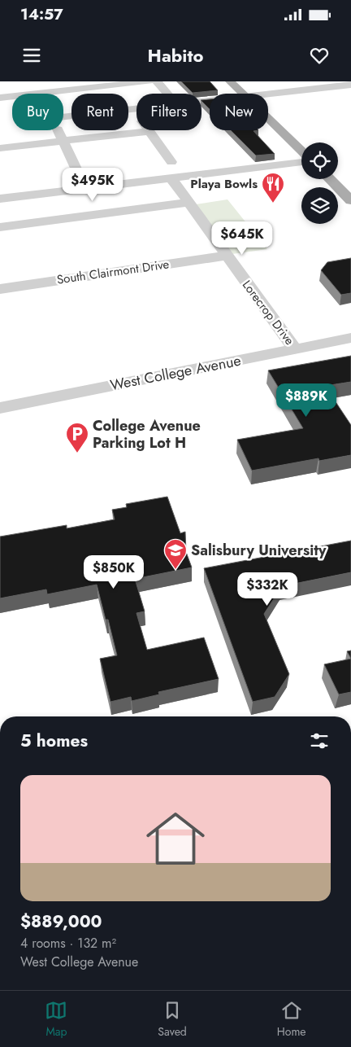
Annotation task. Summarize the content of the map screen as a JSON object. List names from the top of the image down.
{
  "streets": {
    "street": ["South Clairmont Drive", "Lorecrop Drive", "West College Avenue"]
  },
  "crossings": [
    ["South Clairmont Drive", "Lorecrop Drive"],
    ["Lorecrop Drive", "West College Avenue"]
  ],
  "places": {
    "restaurant": ["Playa Bowls"],
    "parking": ["College Avenue Parking Lot H"],
    "school or university": ["Salisbury University"]
  },
  "page": {
    "status": "14:57",
    "header": "Habito",
    "chip": [
      "Buy",
      "Rent",
      "Filters",
      "New"
    ],
    "price": [
      "$495K",
      "$645K",
      "$889K",
      "$850K",
      "$332K"
    ],
    "heading": "5 homes",
    "list": [
      {
        "name": "$889,000",
        "note": "4 rooms · 132 m² · West College Avenue"
      }
    ],
    "tabs": ["Map", "Saved", "Home"]
  }
}
